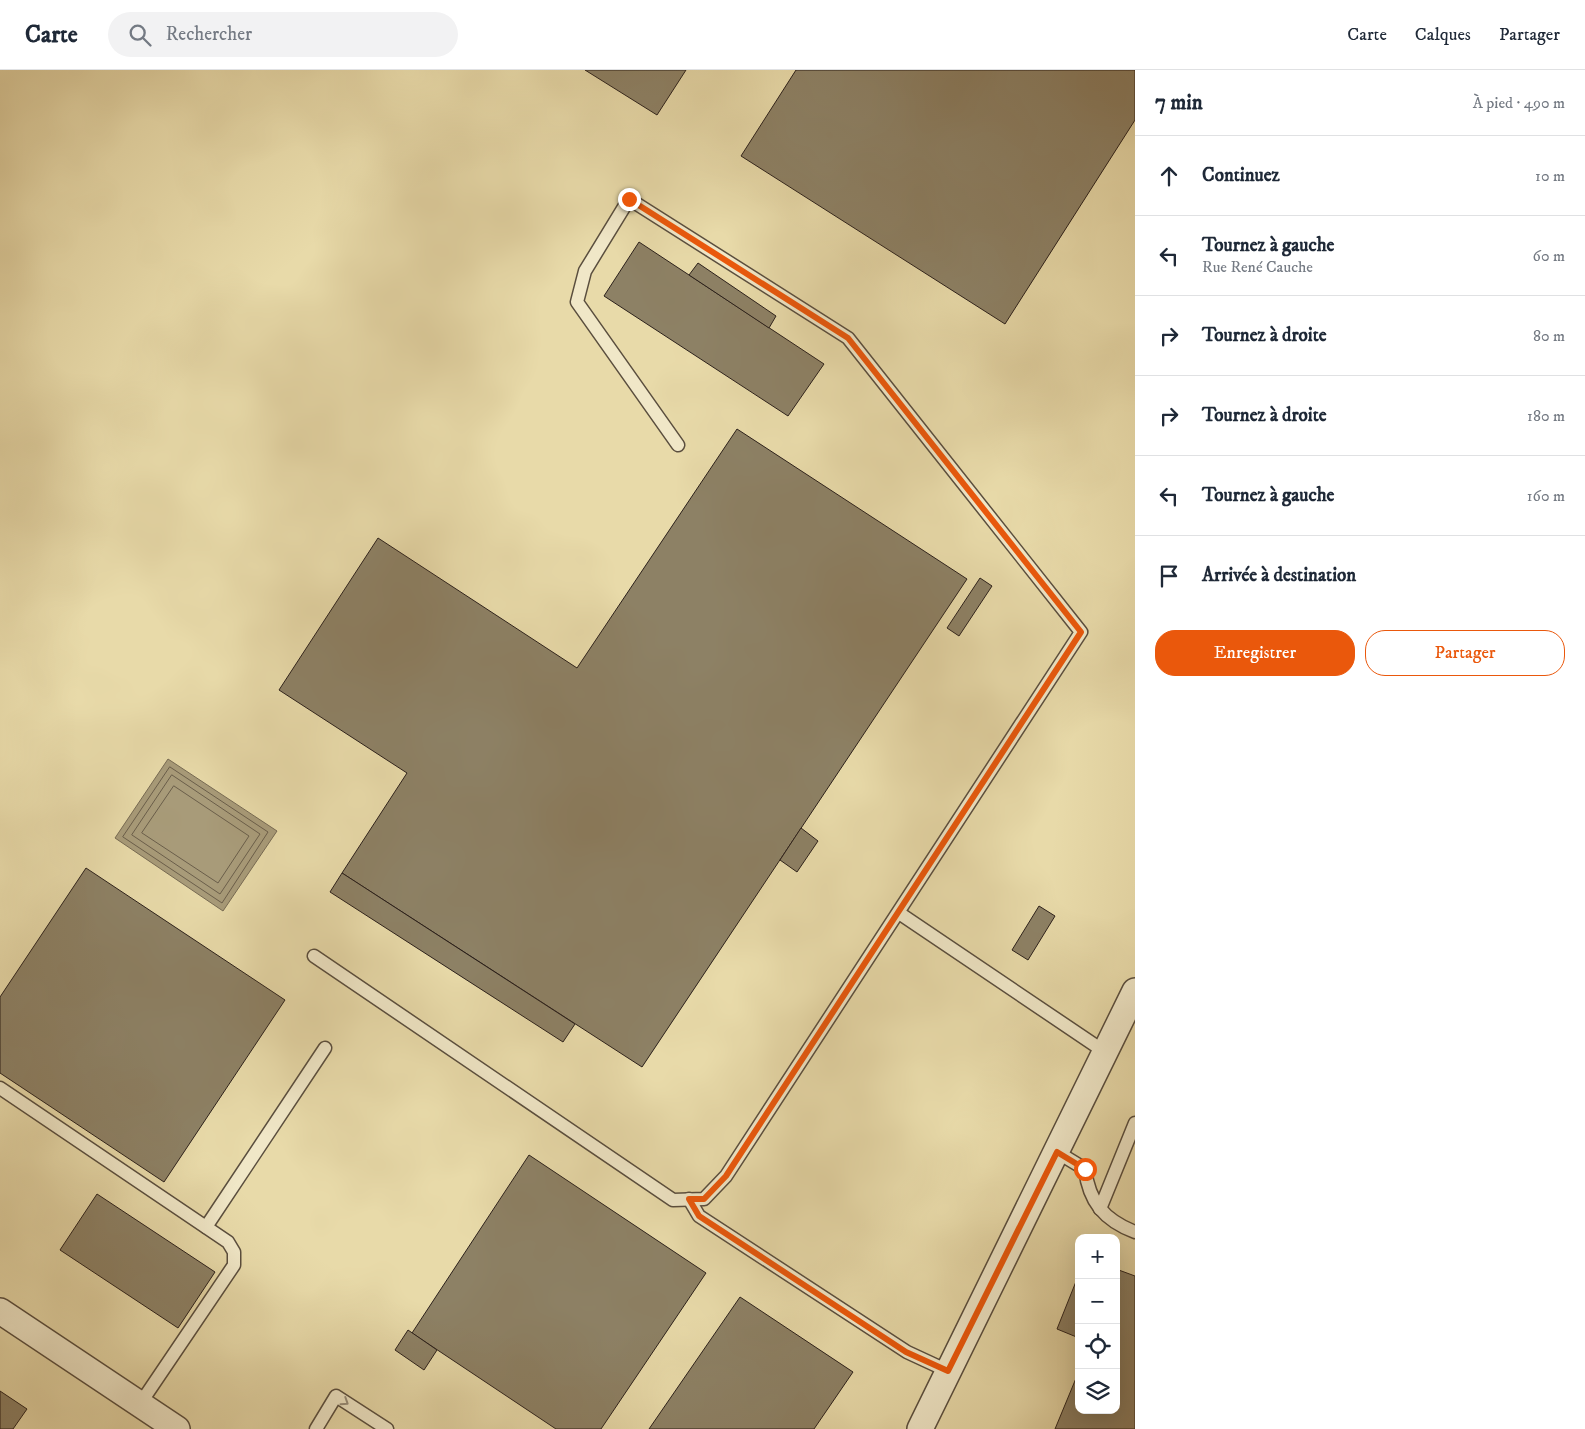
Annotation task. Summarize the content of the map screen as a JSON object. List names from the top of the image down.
{
  "page": {
    "header": "Carte",
    "search": "Rechercher",
    "nav": ["Carte", "Calques", "Partager"],
    "heading": ["7 min", "À pied · 490 m"],
    "list": [
      ["Continuez", "10 m"],
      ["Tournez à gauche", "Rue René Cauche", "60 m"],
      ["Tournez à droite", "80 m"],
      ["Tournez à droite", "180 m"],
      ["Tournez à gauche", "160 m"],
      "Arrivée à destination"
    ],
    "buttons": ["Enregistrer", "Partager"],
    "map_buttons": ["+", "−"]
  }
}
